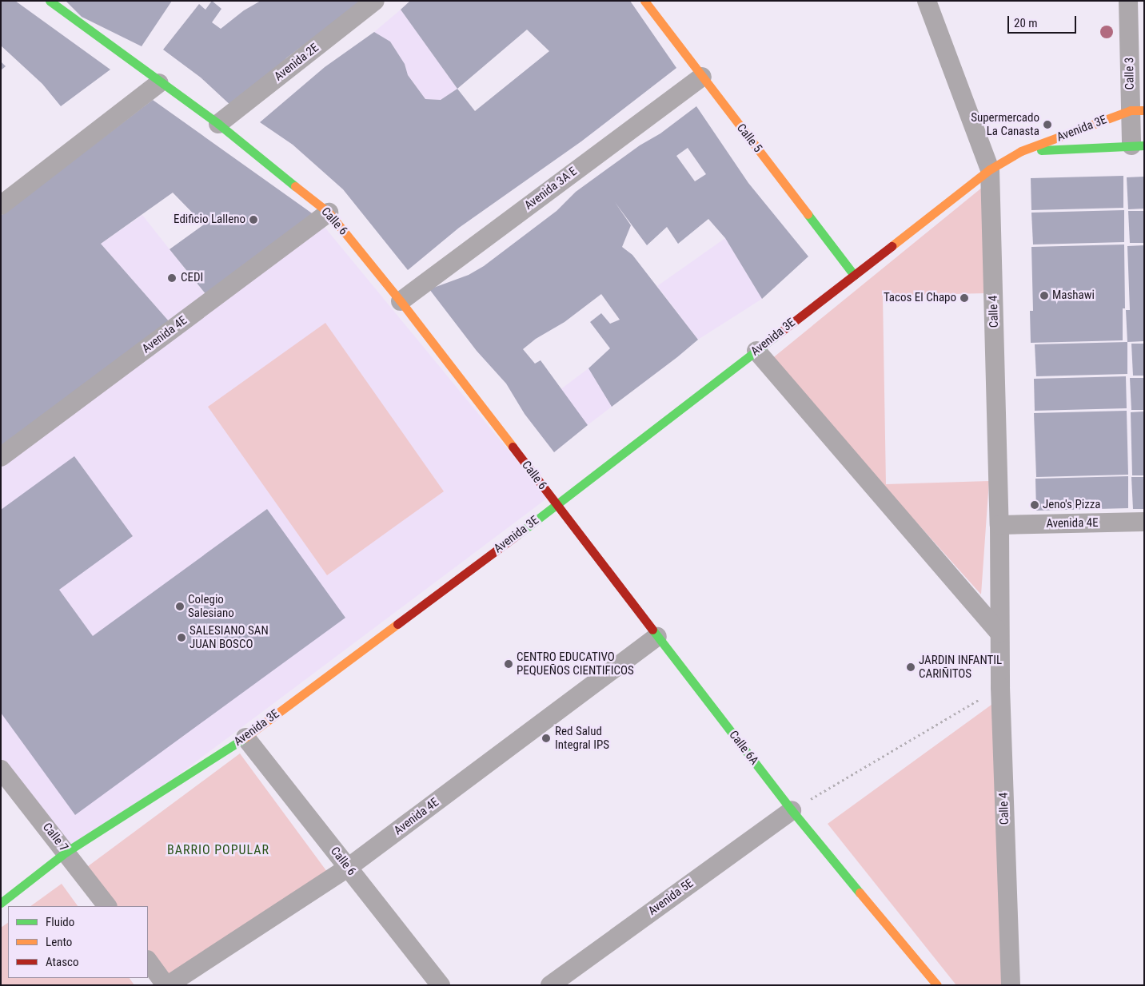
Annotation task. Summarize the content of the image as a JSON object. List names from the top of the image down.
{
  "streets": {
    "street": [
      "Avenida 2E",
      "Calle 3",
      "Avenida 3E",
      "Calle 5",
      "Avenida 3A E",
      "Calle 6",
      "Calle 4",
      "Avenida 4E",
      "Calle 6A",
      "Calle 7",
      "Avenida 5E"
    ]
  },
  "crossings": [
    ["Avenida 2E", "Calle 6"],
    ["Calle 3", "Avenida 3E"],
    ["Avenida 3E", "Calle 5"],
    ["Avenida 3E", "Calle 6"],
    ["Avenida 3E", "Calle 4"],
    ["Avenida 3E", "Calle 6A"],
    ["Avenida 3E", "Calle 7"],
    ["Calle 5", "Avenida 3A E"],
    ["Avenida 3A E", "Calle 6"],
    ["Calle 6", "Avenida 4E"],
    ["Calle 6", "Calle 6A"],
    ["Calle 4", "Avenida 4E"],
    ["Avenida 4E", "Calle 6A"],
    ["Calle 6A", "Avenida 5E"]
  ],
  "districts": ["BARRIO POPULAR"],
  "places": [
    "Supermercado La Canasta",
    "Edificio Lalleno",
    "CEDI",
    "Mashawi",
    "Tacos El Chapo",
    "Jeno's Pizza",
    "Colegio Salesiano",
    "SALESIANO SAN JUAN BOSCO",
    "CENTRO EDUCATIVO PEQUEÑOS CIENTIFICOS",
    "JARDIN INFANTIL CARIÑITOS",
    "Red Salud Integral IPS"
  ],
  "legend": ["Fluido", "Lento", "Atasco"],
  "scale_bar": "20 m"
}
